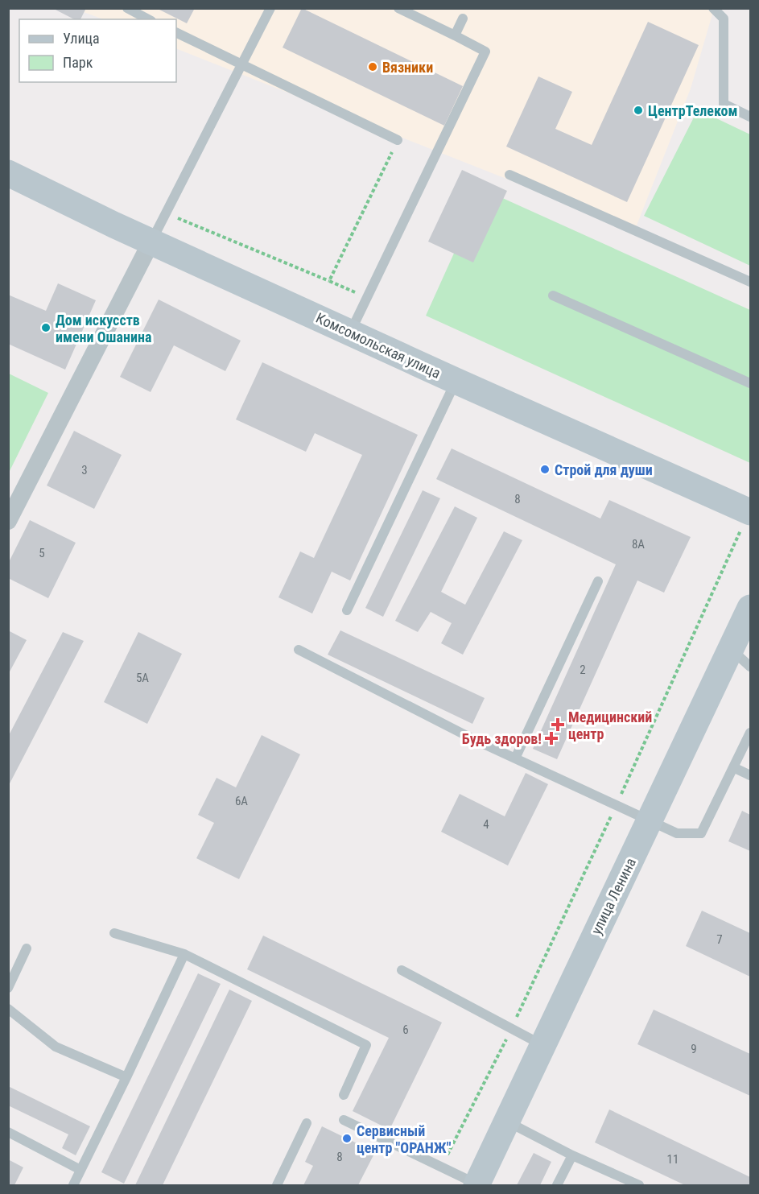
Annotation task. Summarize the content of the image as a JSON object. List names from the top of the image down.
{
  "streets": {
    "street": ["Комсомольская улица", "улица Ленина"]
  },
  "places": {
    "other": [
      "Вязники",
      "ЦентрТелеком",
      "Дом искусств имени Ошанина",
      "Строй для души",
      "Сервисный центр \"ОРАНЖ\""
    ],
    "health": ["Медицинский центр", "Будь здоров!"]
  },
  "house_numbers": [
    "3",
    "8",
    "8А",
    "5",
    "2",
    "5А",
    "6А",
    "4",
    "7",
    "6",
    "9",
    "8",
    "11"
  ],
  "legend": ["Улица", "Парк"]
}
